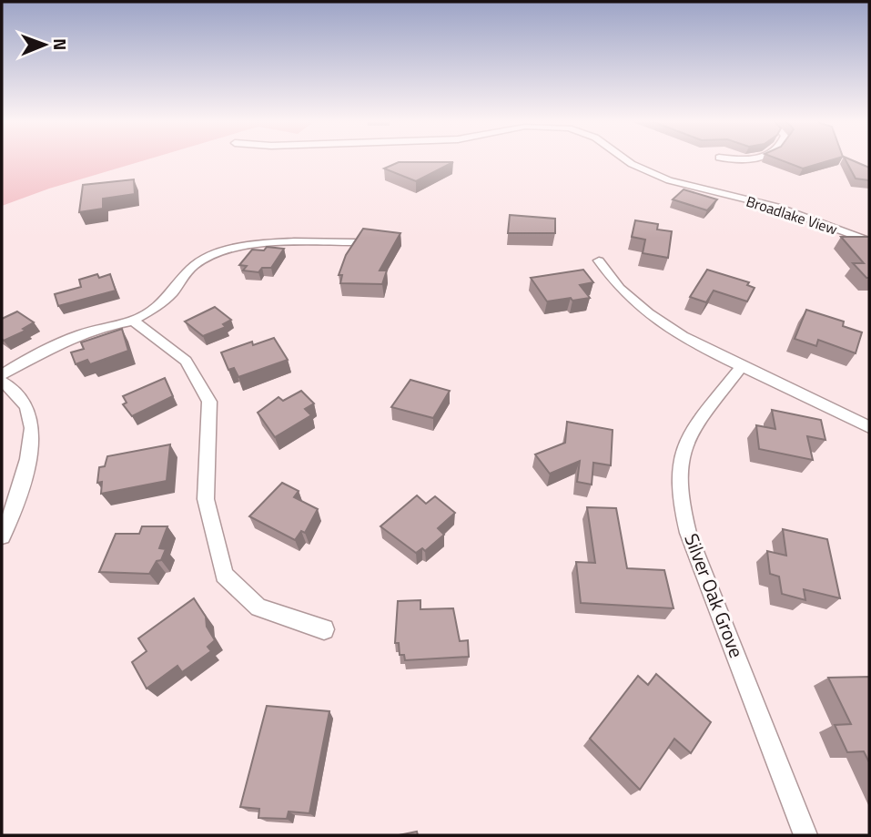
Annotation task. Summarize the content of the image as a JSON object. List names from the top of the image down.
{
  "streets": {
    "street": ["Broadlake View", "Silver Oak Grove"]
  },
  "north": "right"
}
